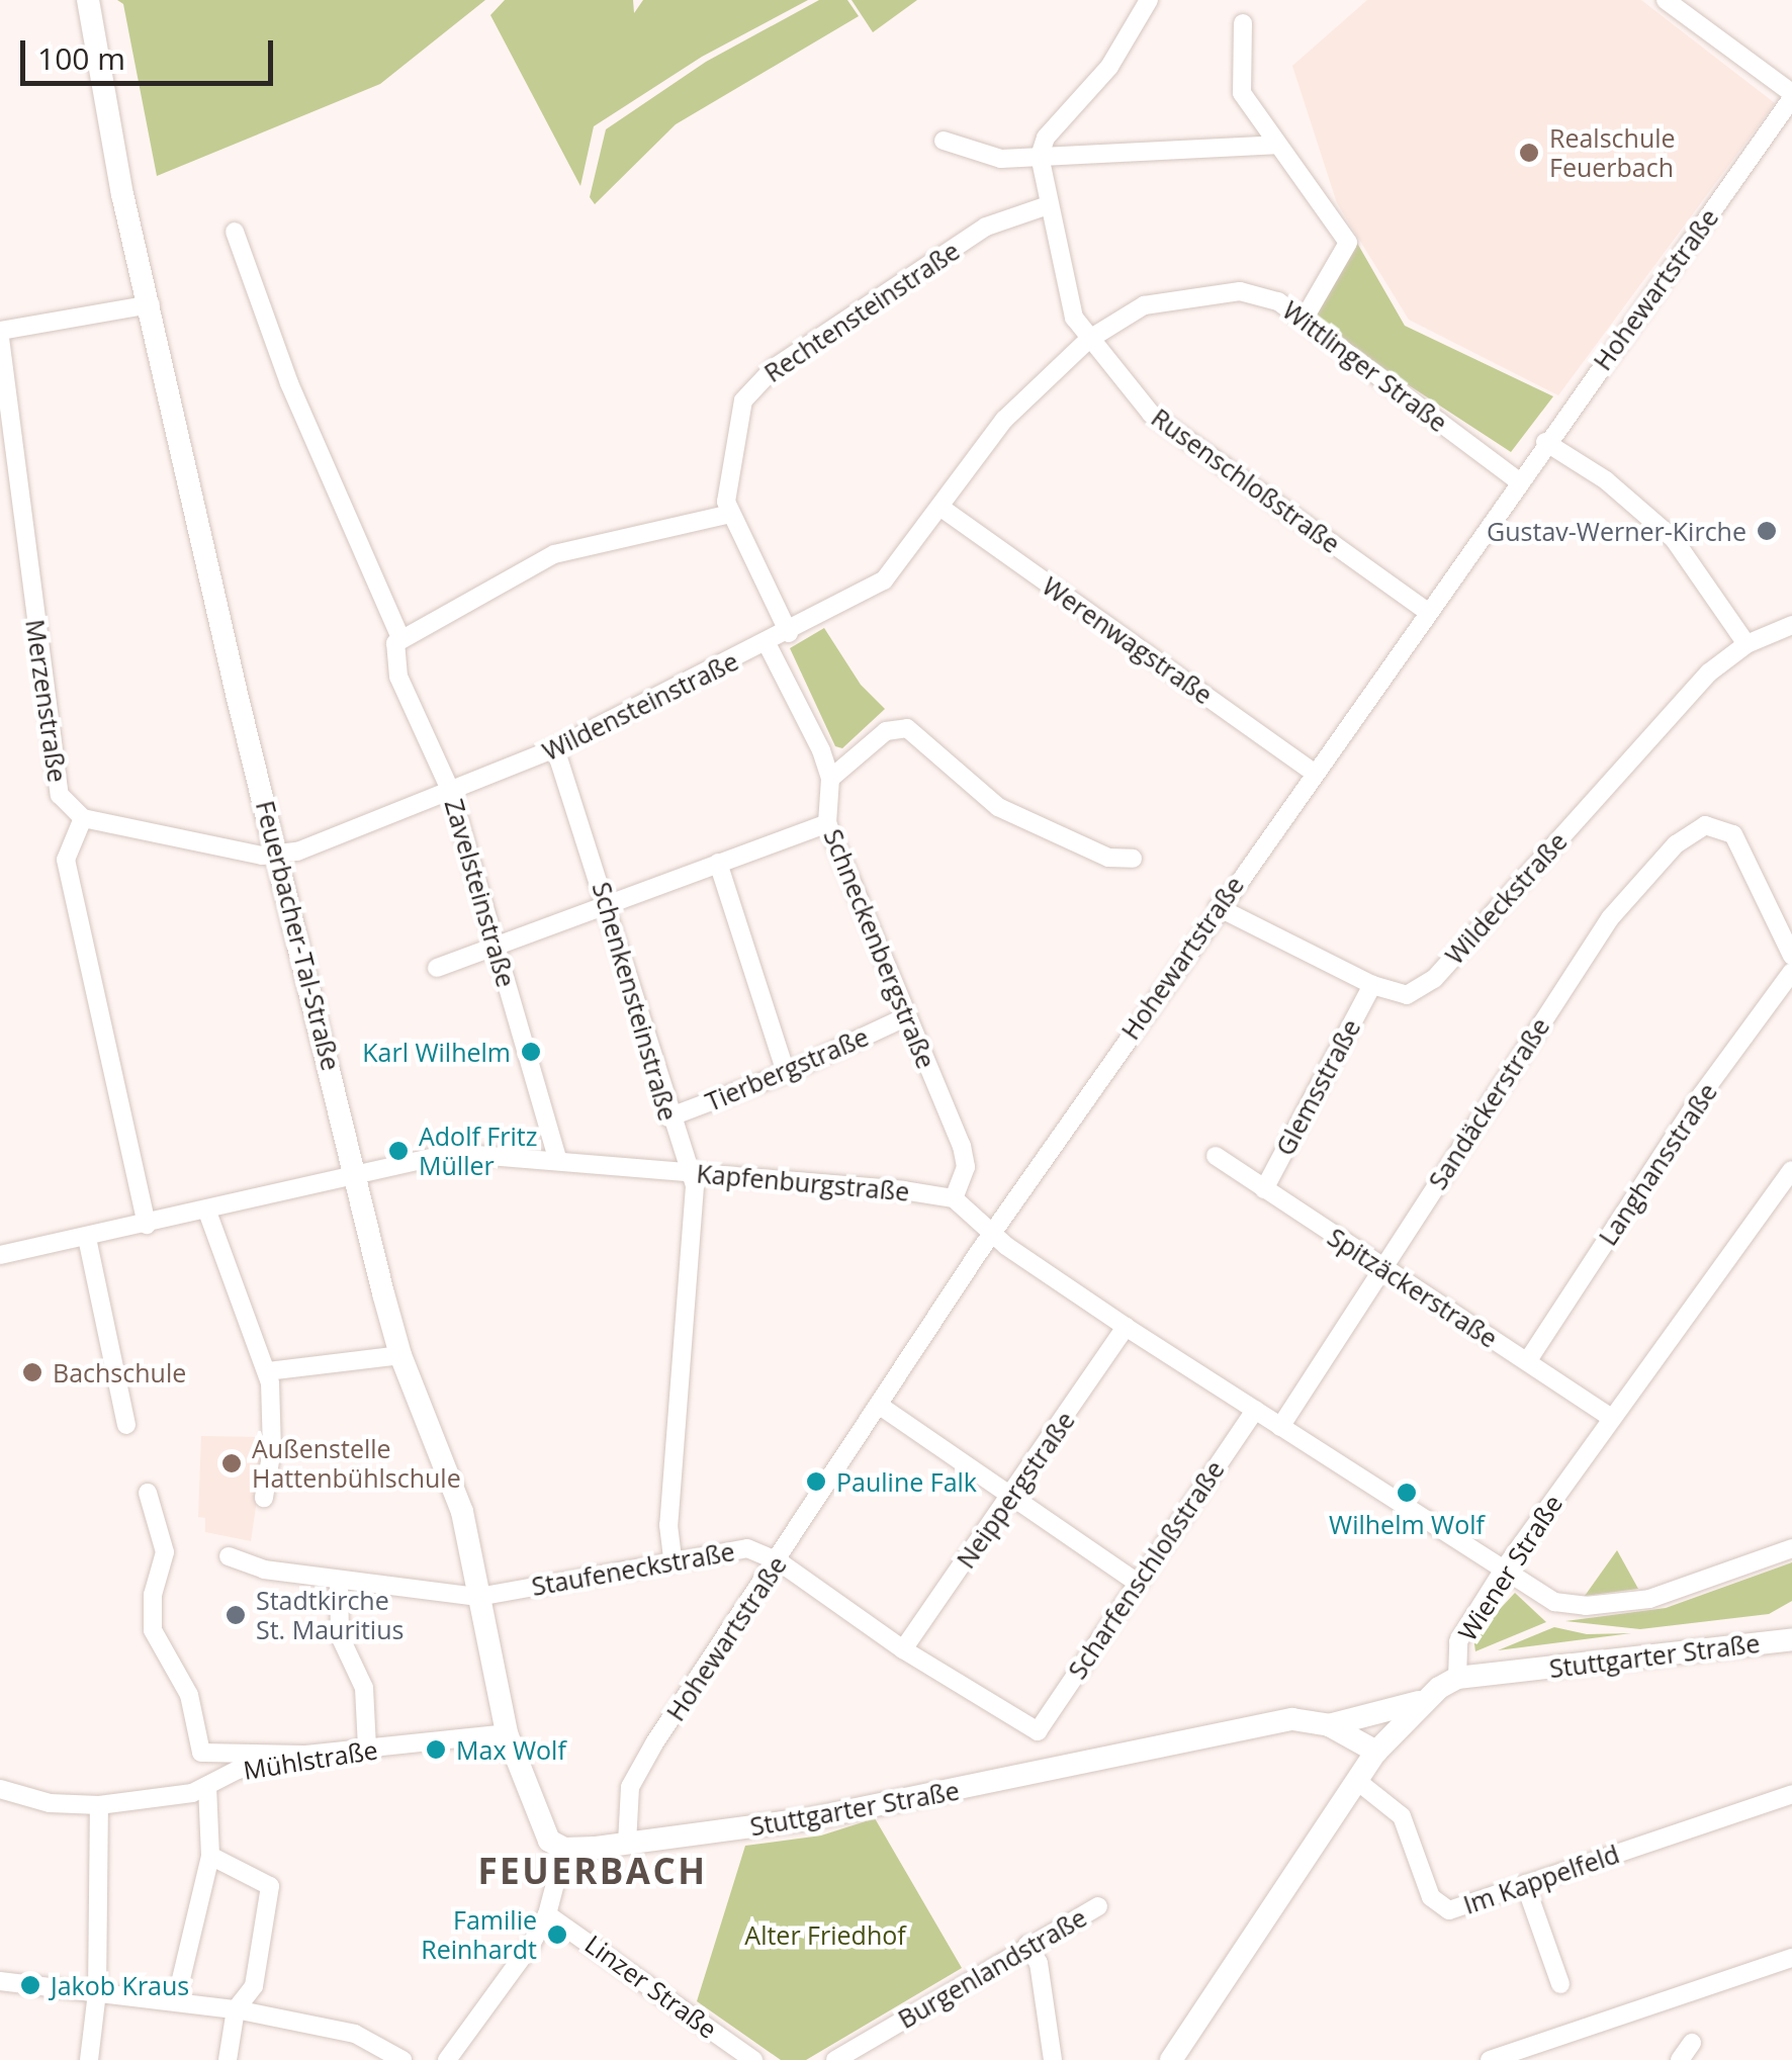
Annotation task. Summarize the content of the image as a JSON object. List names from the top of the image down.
{
  "streets": {
    "main road": ["Feuerbacher-Tal-Straße", "Wiener Straße", "Stuttgarter Straße"],
    "street": [
      "Hohewartstraße",
      "Rechtensteinstraße",
      "Wittlinger Straße",
      "Rusenschloßstraße",
      "Werenwagstraße",
      "Merzenstraße",
      "Wildensteinstraße",
      "Zavelsteinstraße",
      "Wildeckstraße",
      "Schneckenbergstraße",
      "Schenkensteinstraße",
      "Tierbergstraße",
      "Glemsstraße",
      "Sandäckerstraße",
      "Langhansstraße",
      "Kapfenburgstraße",
      "Spitzäckerstraße",
      "Neippergstraße",
      "Staufeneckstraße",
      "Scharfenschloßstraße",
      "Mühlstraße",
      "Im Kappelfeld",
      "Burgenlandstraße",
      "Linzer Straße"
    ]
  },
  "crossings": [
    ["Hohewartstraße", "Wittlinger Straße"],
    ["Hohewartstraße", "Rusenschloßstraße"],
    ["Hohewartstraße", "Werenwagstraße"],
    ["Hohewartstraße", "Wildeckstraße"],
    ["Hohewartstraße", "Staufeneckstraße"],
    ["Hohewartstraße", "Stuttgarter Straße"],
    ["Rechtensteinstraße", "Rusenschloßstraße"],
    ["Rechtensteinstraße", "Wildensteinstraße"],
    ["Wittlinger Straße", "Rusenschloßstraße"],
    ["Wittlinger Straße", "Wildensteinstraße"],
    ["Rusenschloßstraße", "Wildensteinstraße"],
    ["Werenwagstraße", "Wildensteinstraße"],
    ["Merzenstraße", "Wildensteinstraße"],
    ["Wildensteinstraße", "Zavelsteinstraße"],
    ["Wildensteinstraße", "Feuerbacher-Tal-Straße"],
    ["Wildensteinstraße", "Schneckenbergstraße"],
    ["Wildensteinstraße", "Schenkensteinstraße"],
    ["Zavelsteinstraße", "Kapfenburgstraße"],
    ["Wildeckstraße", "Glemsstraße"],
    ["Feuerbacher-Tal-Straße", "Kapfenburgstraße"],
    ["Feuerbacher-Tal-Straße", "Staufeneckstraße"],
    ["Feuerbacher-Tal-Straße", "Stuttgarter Straße"],
    ["Feuerbacher-Tal-Straße", "Mühlstraße"],
    ["Schneckenbergstraße", "Tierbergstraße"],
    ["Schneckenbergstraße", "Kapfenburgstraße"],
    ["Schenkensteinstraße", "Tierbergstraße"],
    ["Schenkensteinstraße", "Kapfenburgstraße"],
    ["Schenkensteinstraße", "Staufeneckstraße"],
    ["Glemsstraße", "Spitzäckerstraße"],
    ["Sandäckerstraße", "Spitzäckerstraße"],
    ["Langhansstraße", "Spitzäckerstraße"],
    ["Spitzäckerstraße", "Wiener Straße"],
    ["Neippergstraße", "Staufeneckstraße"],
    ["Wiener Straße", "Stuttgarter Straße"],
    ["Wiener Straße", "Im Kappelfeld"],
    ["Staufeneckstraße", "Scharfenschloßstraße"]
  ],
  "districts": ["FEUERBACH"],
  "parks": ["Alter Friedhof"],
  "places": [
    "Realschule Feuerbach",
    "Gustav-Werner-Kirche",
    "Karl Wilhelm",
    "Adolf Fritz Müller",
    "Bachschule",
    "Außenstelle Hattenbühlschule",
    "Pauline Falk",
    "Wilhelm Wolf",
    "Stadtkirche St. Mauritius",
    "Max Wolf",
    "Familie Reinhardt",
    "Jakob Kraus"
  ],
  "scale_bar": "100 m"
}
